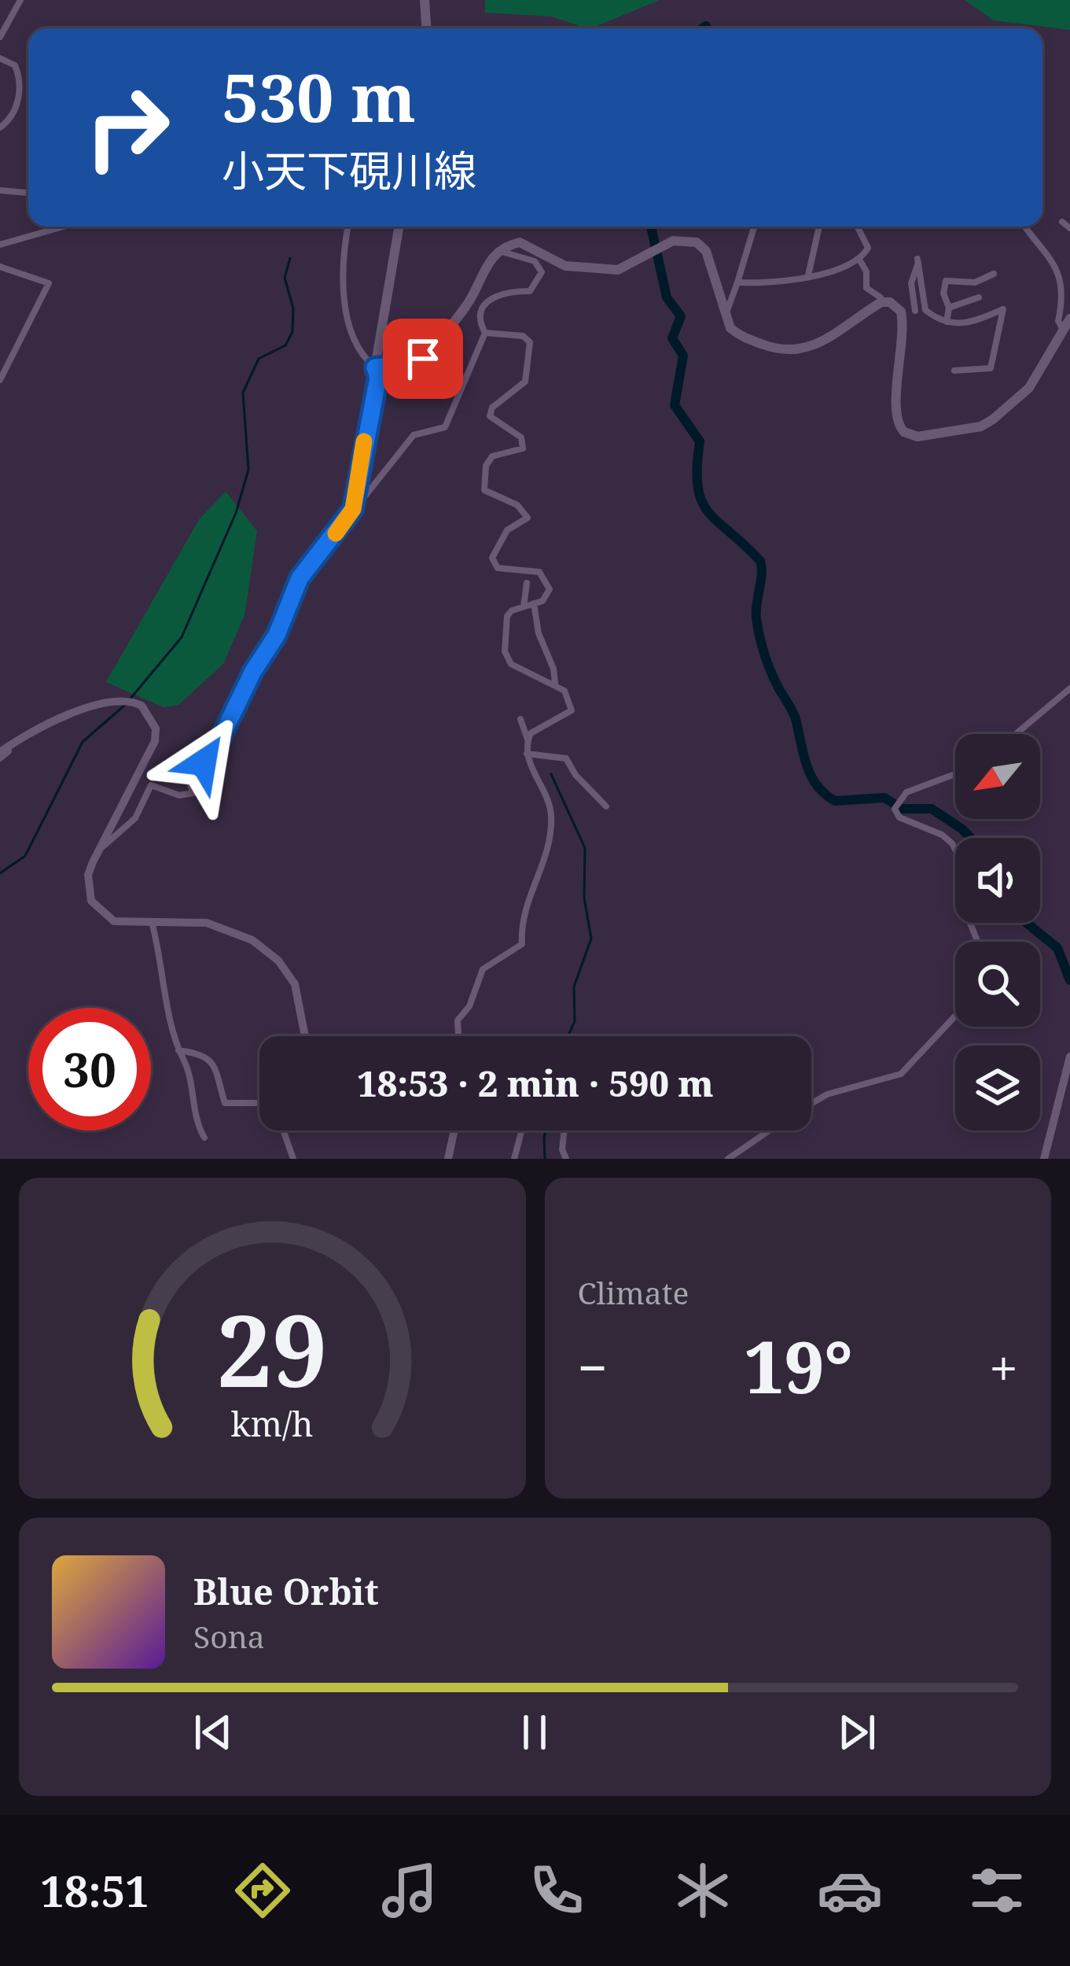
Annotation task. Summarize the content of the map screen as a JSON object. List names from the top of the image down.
{
  "north": "bottom left",
  "page": {
    "turn": ["530 m", "小天下硯川線"],
    "limit": "30",
    "trip": "18:53 · 2 min · 590 m",
    "tile": "Climate",
    "heat": ["−", "19°", "+"],
    "song": ["Blue Orbit", "Sona"],
    "tabs": "18:51",
    "gauge": ["29", "km/h"]
  }
}
